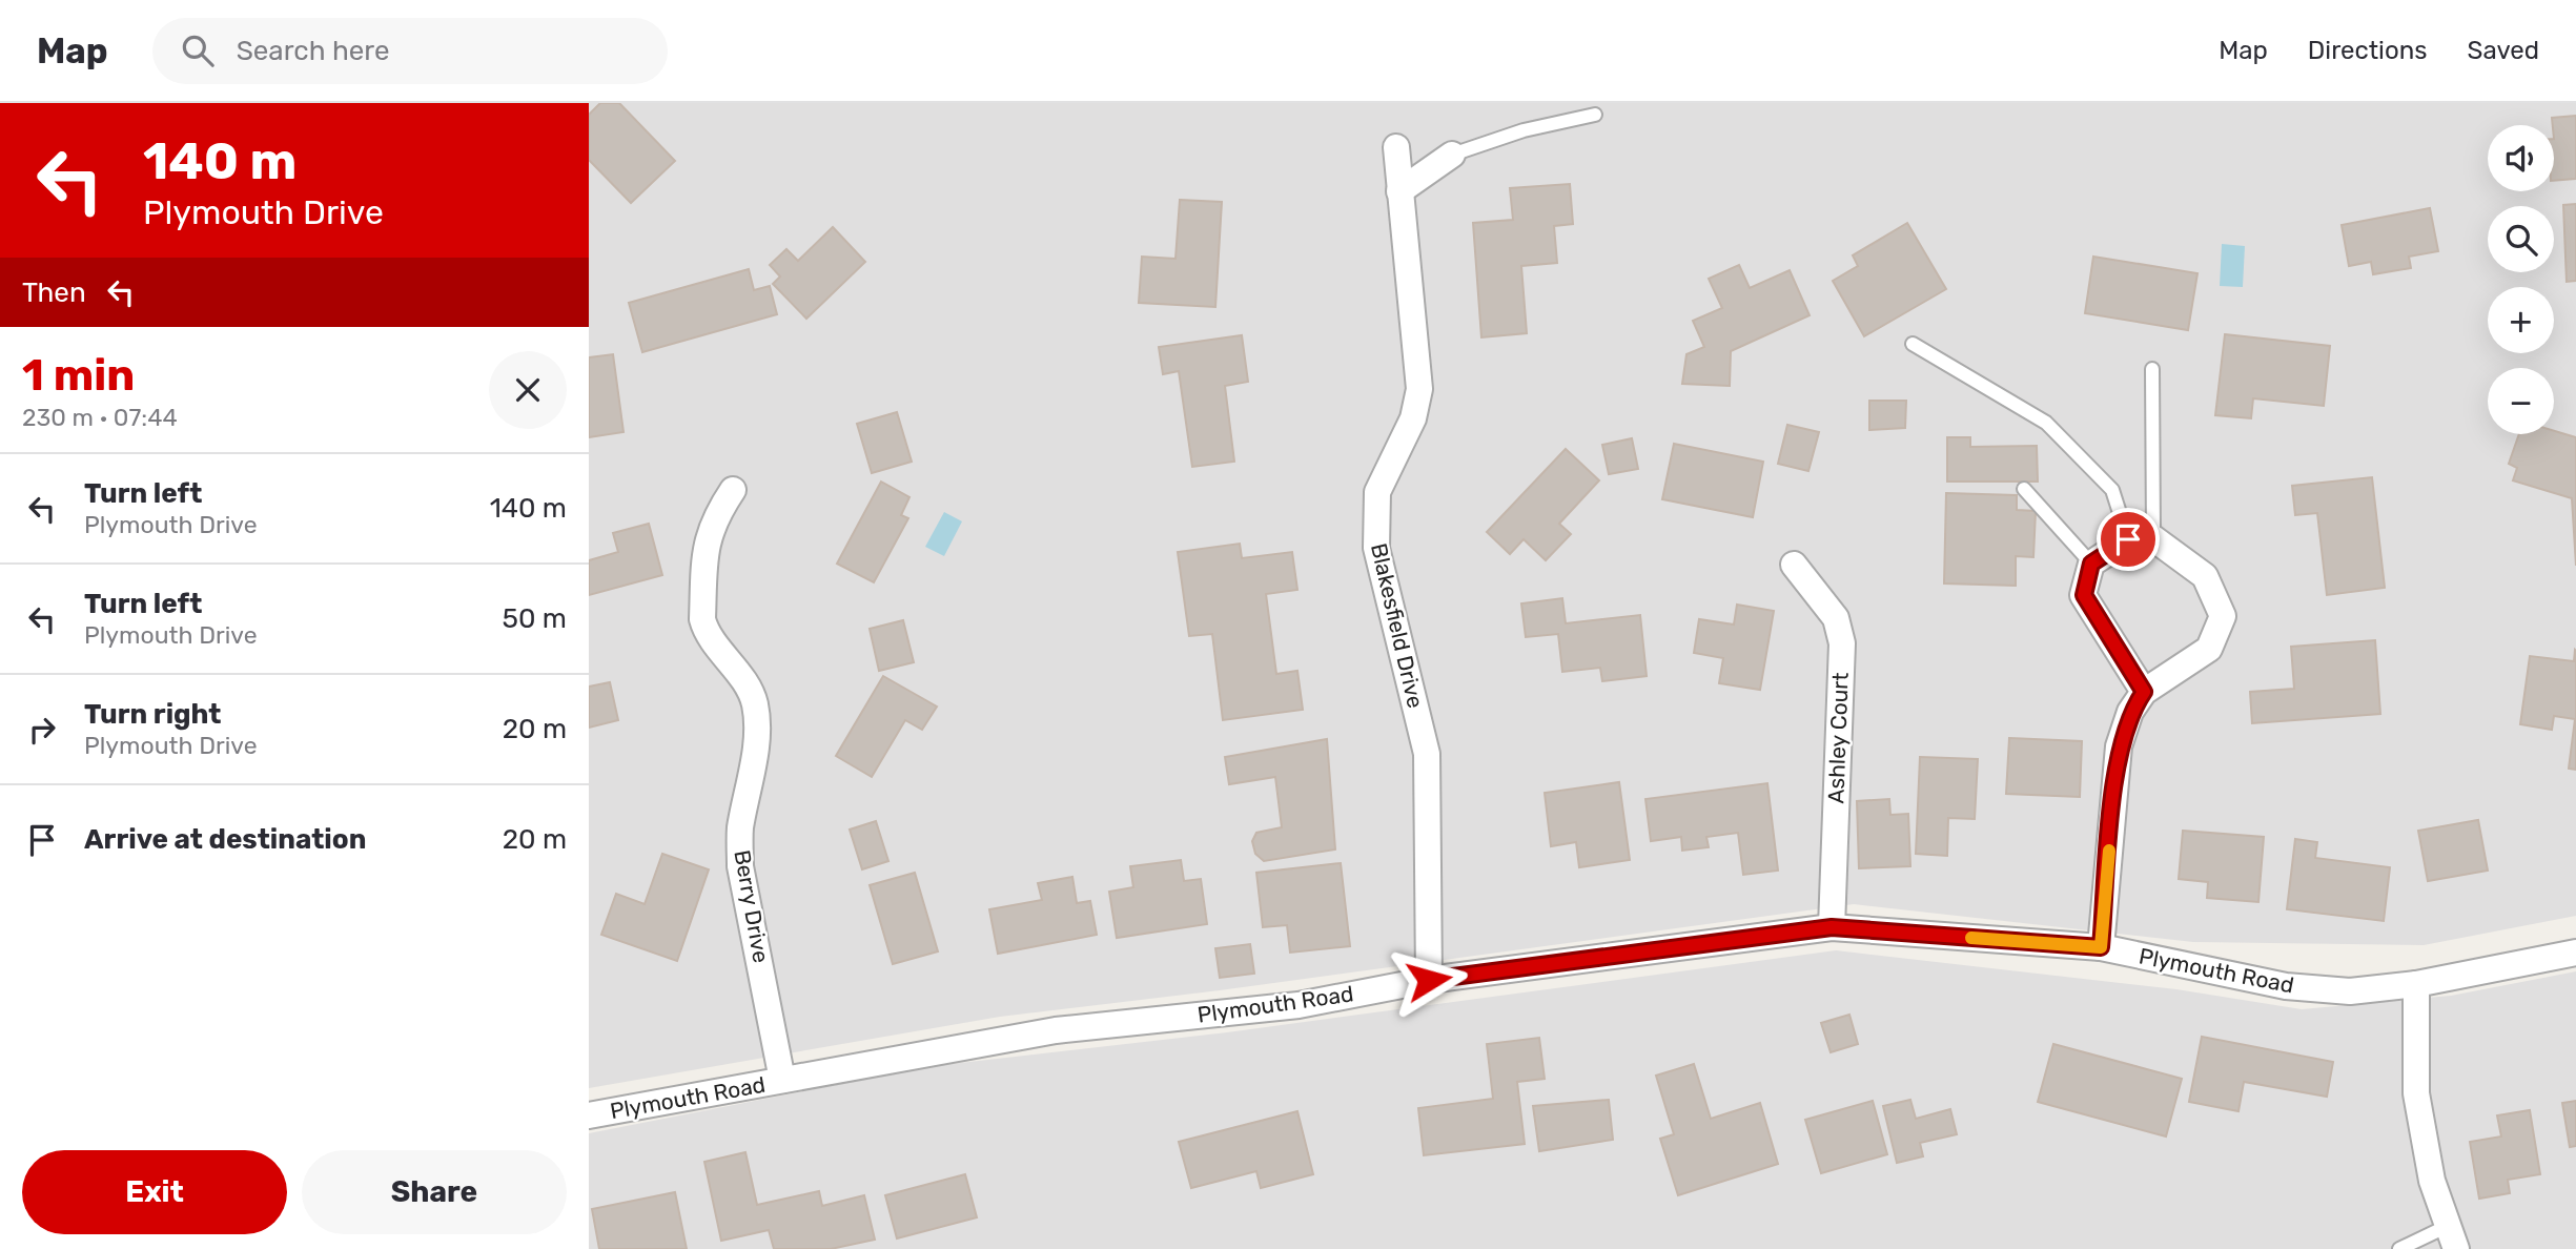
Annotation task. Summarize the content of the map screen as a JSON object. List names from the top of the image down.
{
  "streets": {
    "street": [
      "Blakesfield Drive",
      "Ashley Court",
      "Berry Drive",
      "Plymouth Road"
    ]
  },
  "crossings": [
    ["Blakesfield Drive", "Plymouth Road"],
    ["Ashley Court", "Plymouth Road"],
    ["Berry Drive", "Plymouth Road"]
  ],
  "page": {
    "header": "Map",
    "search": "Search here",
    "nav": ["Map", "Directions", "Saved"],
    "turn": ["140 m", "Plymouth Drive"],
    "map_buttons": ["+", "−"],
    "then": "Then",
    "heading": ["1 min", "230 m · 07:44"],
    "list": [
      {
        "name": "Turn left",
        "note": "Plymouth Drive",
        "value": "140 m"
      },
      {
        "name": "Turn left",
        "note": "Plymouth Drive",
        "value": "50 m"
      },
      {
        "name": "Turn right",
        "note": "Plymouth Drive",
        "value": "20 m"
      },
      {
        "name": "Arrive at destination",
        "value": "20 m"
      }
    ],
    "buttons": ["Exit", "Share"]
  }
}
